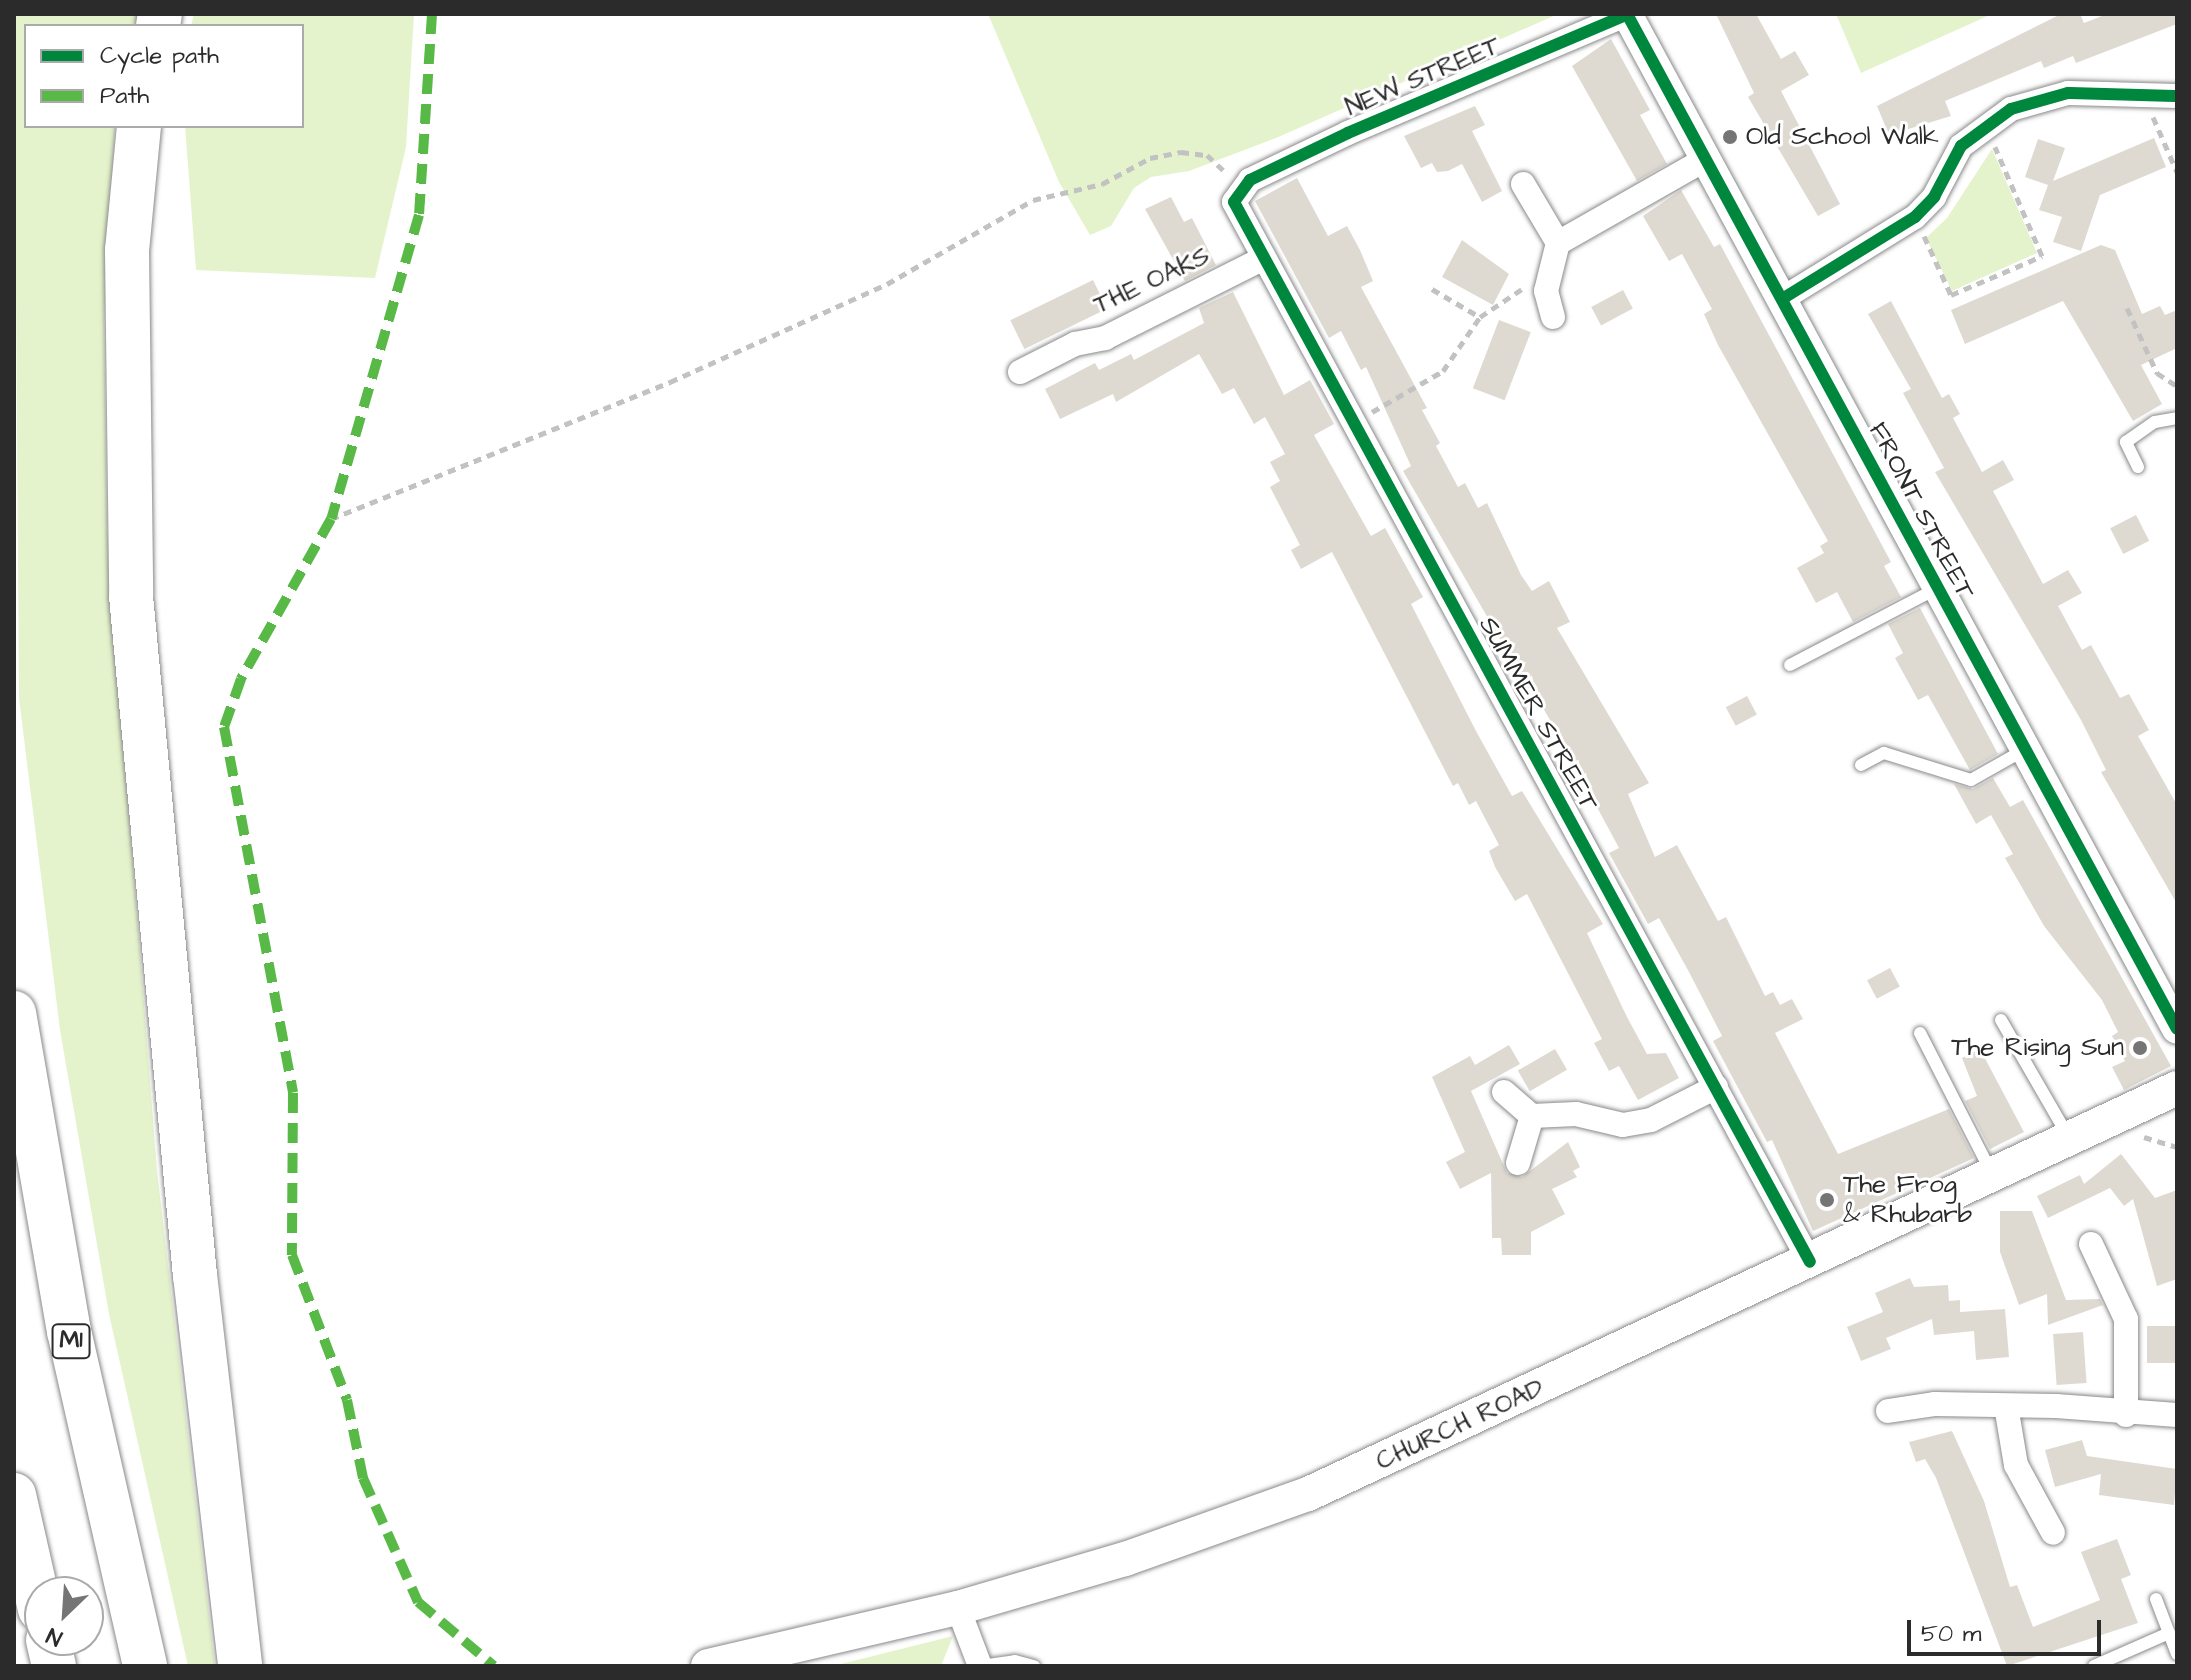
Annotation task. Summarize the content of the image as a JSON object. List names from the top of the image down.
{
  "streets": {
    "highway": ["M1"],
    "main road": ["CHURCH ROAD"],
    "street": [
      "NEW STREET",
      "THE OAKS",
      "FRONT STREET",
      "SUMMER STREET"
    ]
  },
  "crossings": [
    ["NEW STREET", "FRONT STREET"],
    ["NEW STREET", "SUMMER STREET"],
    ["THE OAKS", "SUMMER STREET"],
    ["SUMMER STREET", "CHURCH ROAD"]
  ],
  "places": ["Old School Walk", "The Rising Sun", "The Frog & Rhubarb"],
  "legend": ["Cycle path", "Path"],
  "scale_bar": "50 m",
  "north": "bottom left"
}
